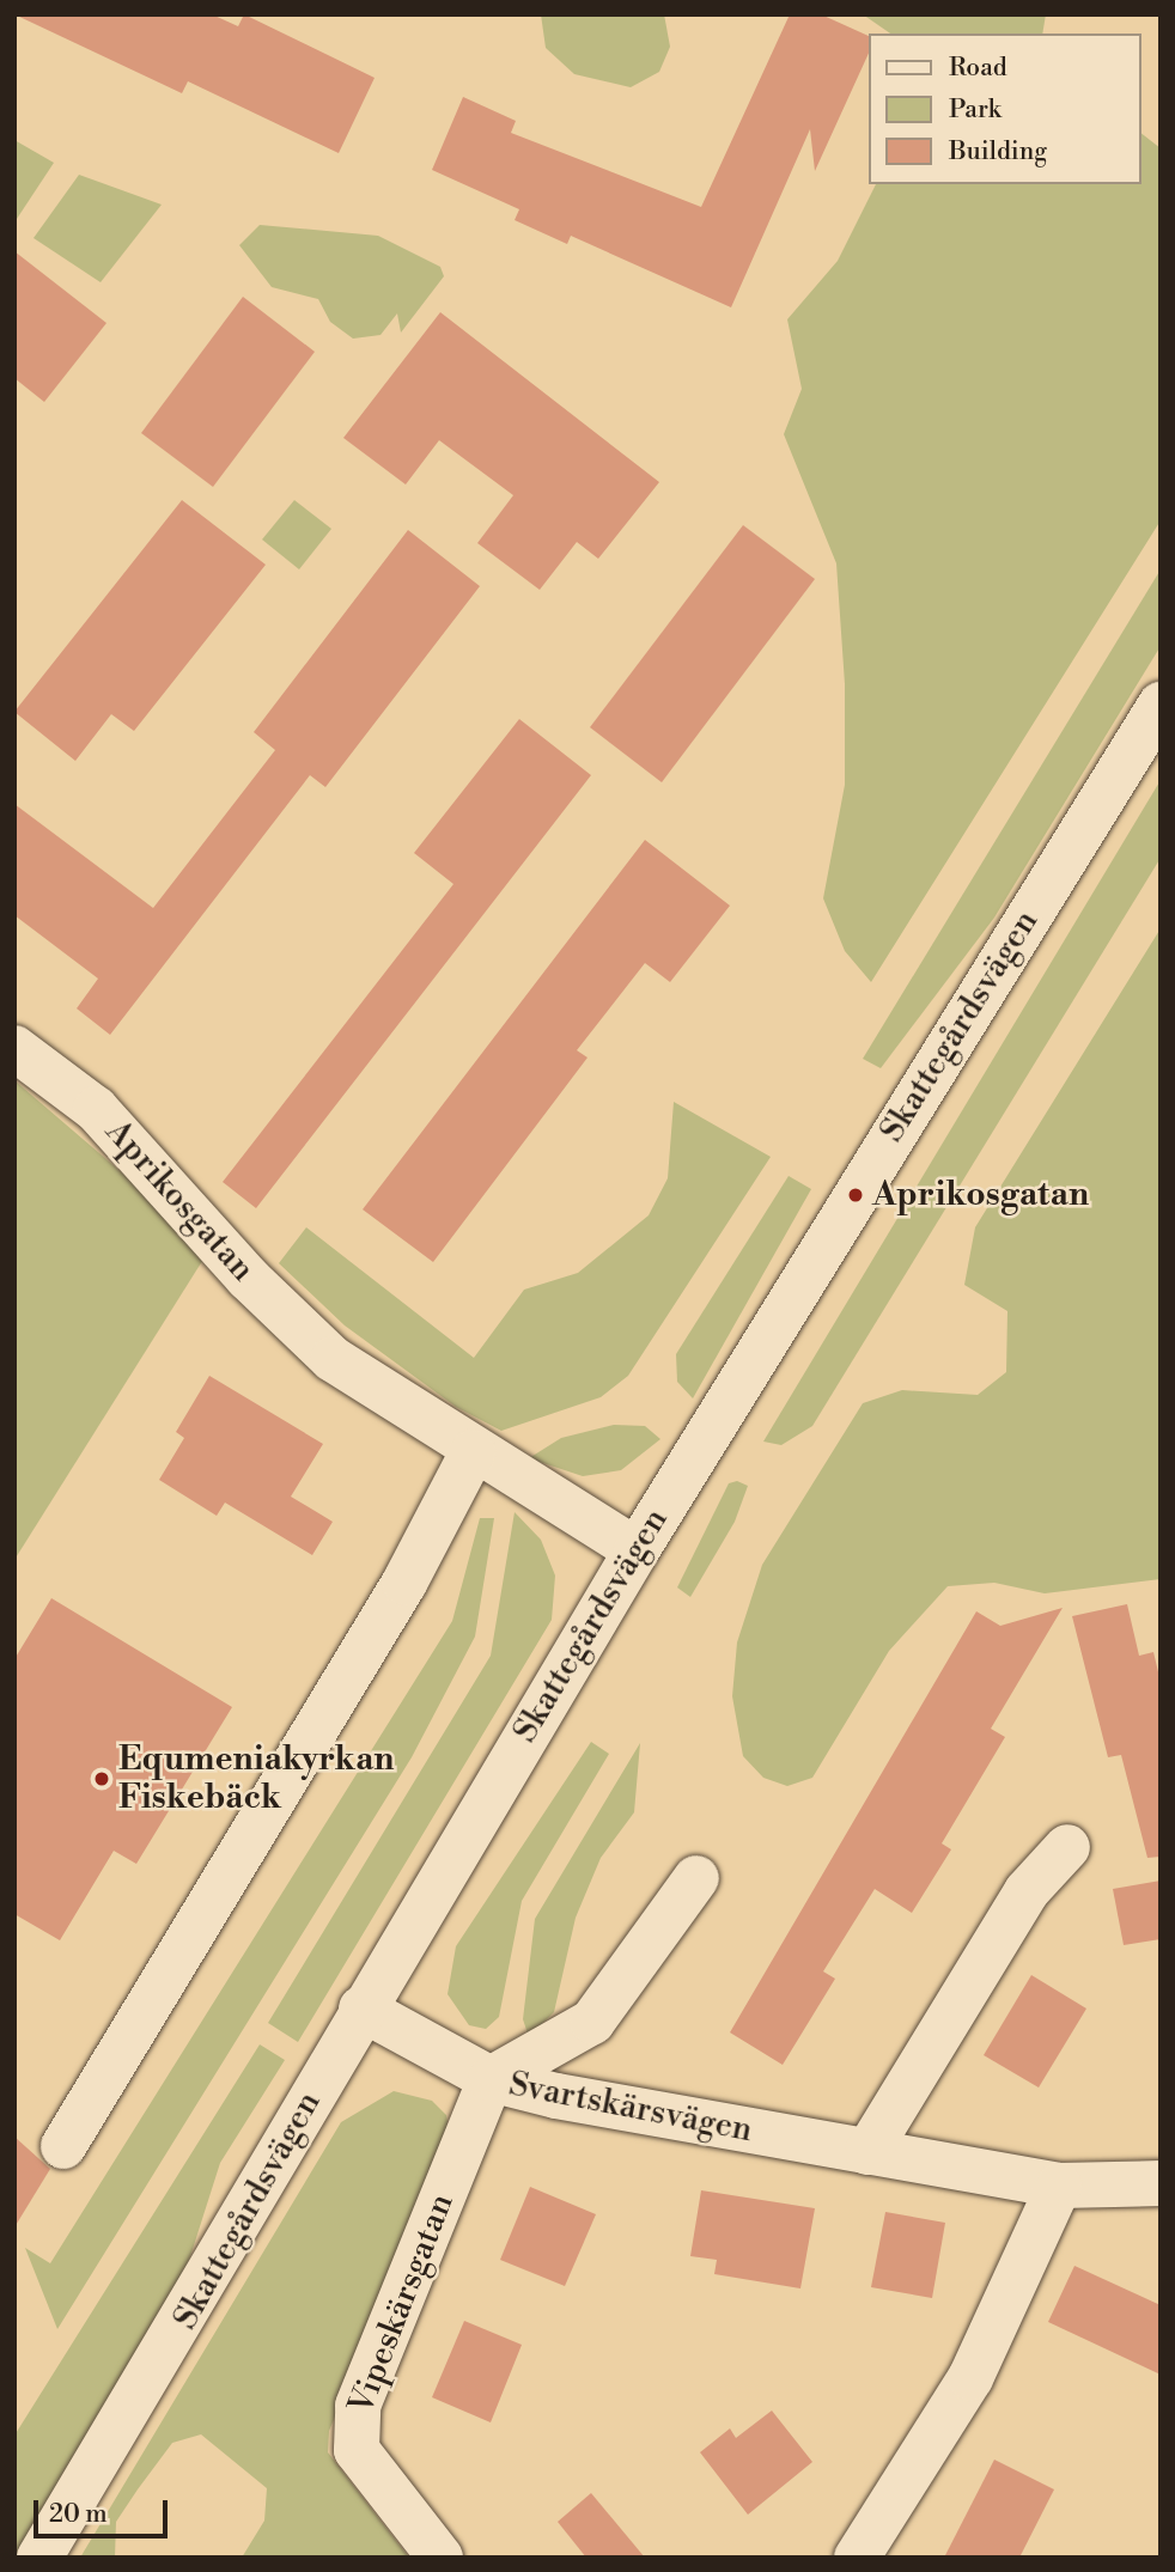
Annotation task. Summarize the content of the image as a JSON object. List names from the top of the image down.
{
  "streets": {
    "street": [
      "Skattegårdsvägen",
      "Aprikosgatan",
      "Svartskärsvägen",
      "Vipeskärsgatan"
    ]
  },
  "crossings": [
    ["Skattegårdsvägen", "Aprikosgatan"],
    ["Skattegårdsvägen", "Svartskärsvägen"],
    ["Svartskärsvägen", "Vipeskärsgatan"]
  ],
  "places": ["Aprikosgatan", "Equmeniakyrkan Fiskebäck"],
  "legend": ["Road", "Park", "Building"],
  "scale_bar": "20 m"
}
